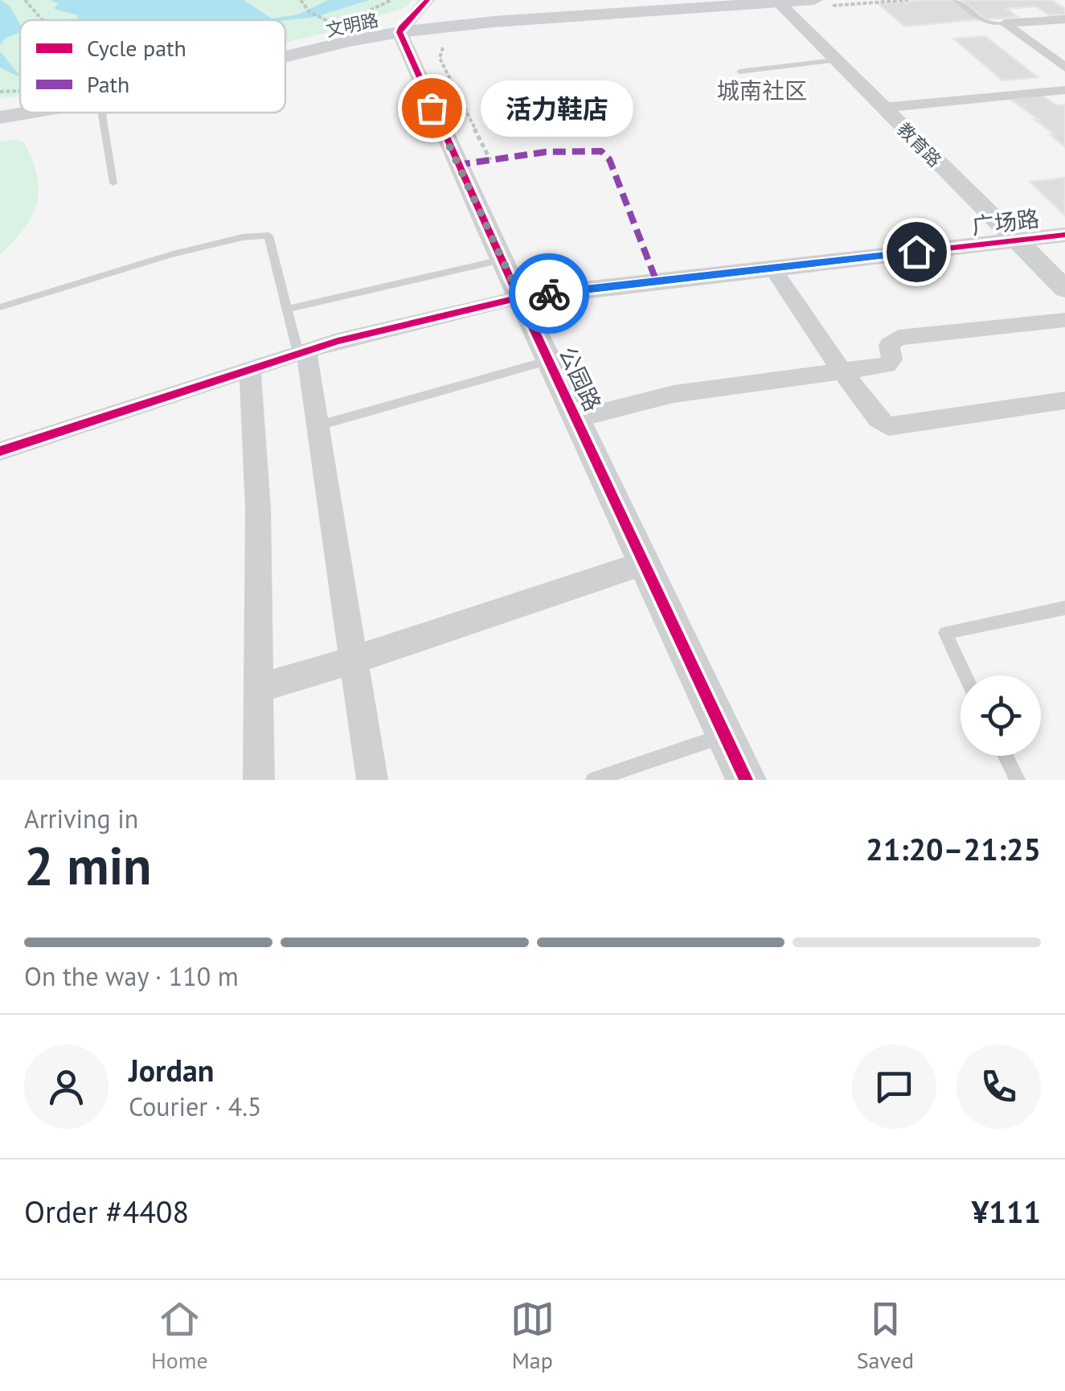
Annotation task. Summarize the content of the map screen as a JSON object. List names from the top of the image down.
{
  "streets": {
    "main road": ["文明路"],
    "street": ["教育路", "广场路", "公园路"]
  },
  "crossings": [
    ["文明路", "教育路"],
    ["文明路", "公园路"],
    ["教育路", "广场路"],
    ["广场路", "公园路"]
  ],
  "districts": ["城南社区"],
  "places": ["活力鞋店"],
  "legend": ["Cycle path", "Path"],
  "page": {
    "bubble": "活力鞋店",
    "heading": ["2 min", "Arriving in", "21:20–21:25"],
    "panel": [
      "Jordan",
      "Courier · 4.5",
      "Order #4408",
      "¥111"
    ],
    "bar": "On the way · 110 m",
    "tabs": ["Home", "Map", "Saved"]
  }
}
